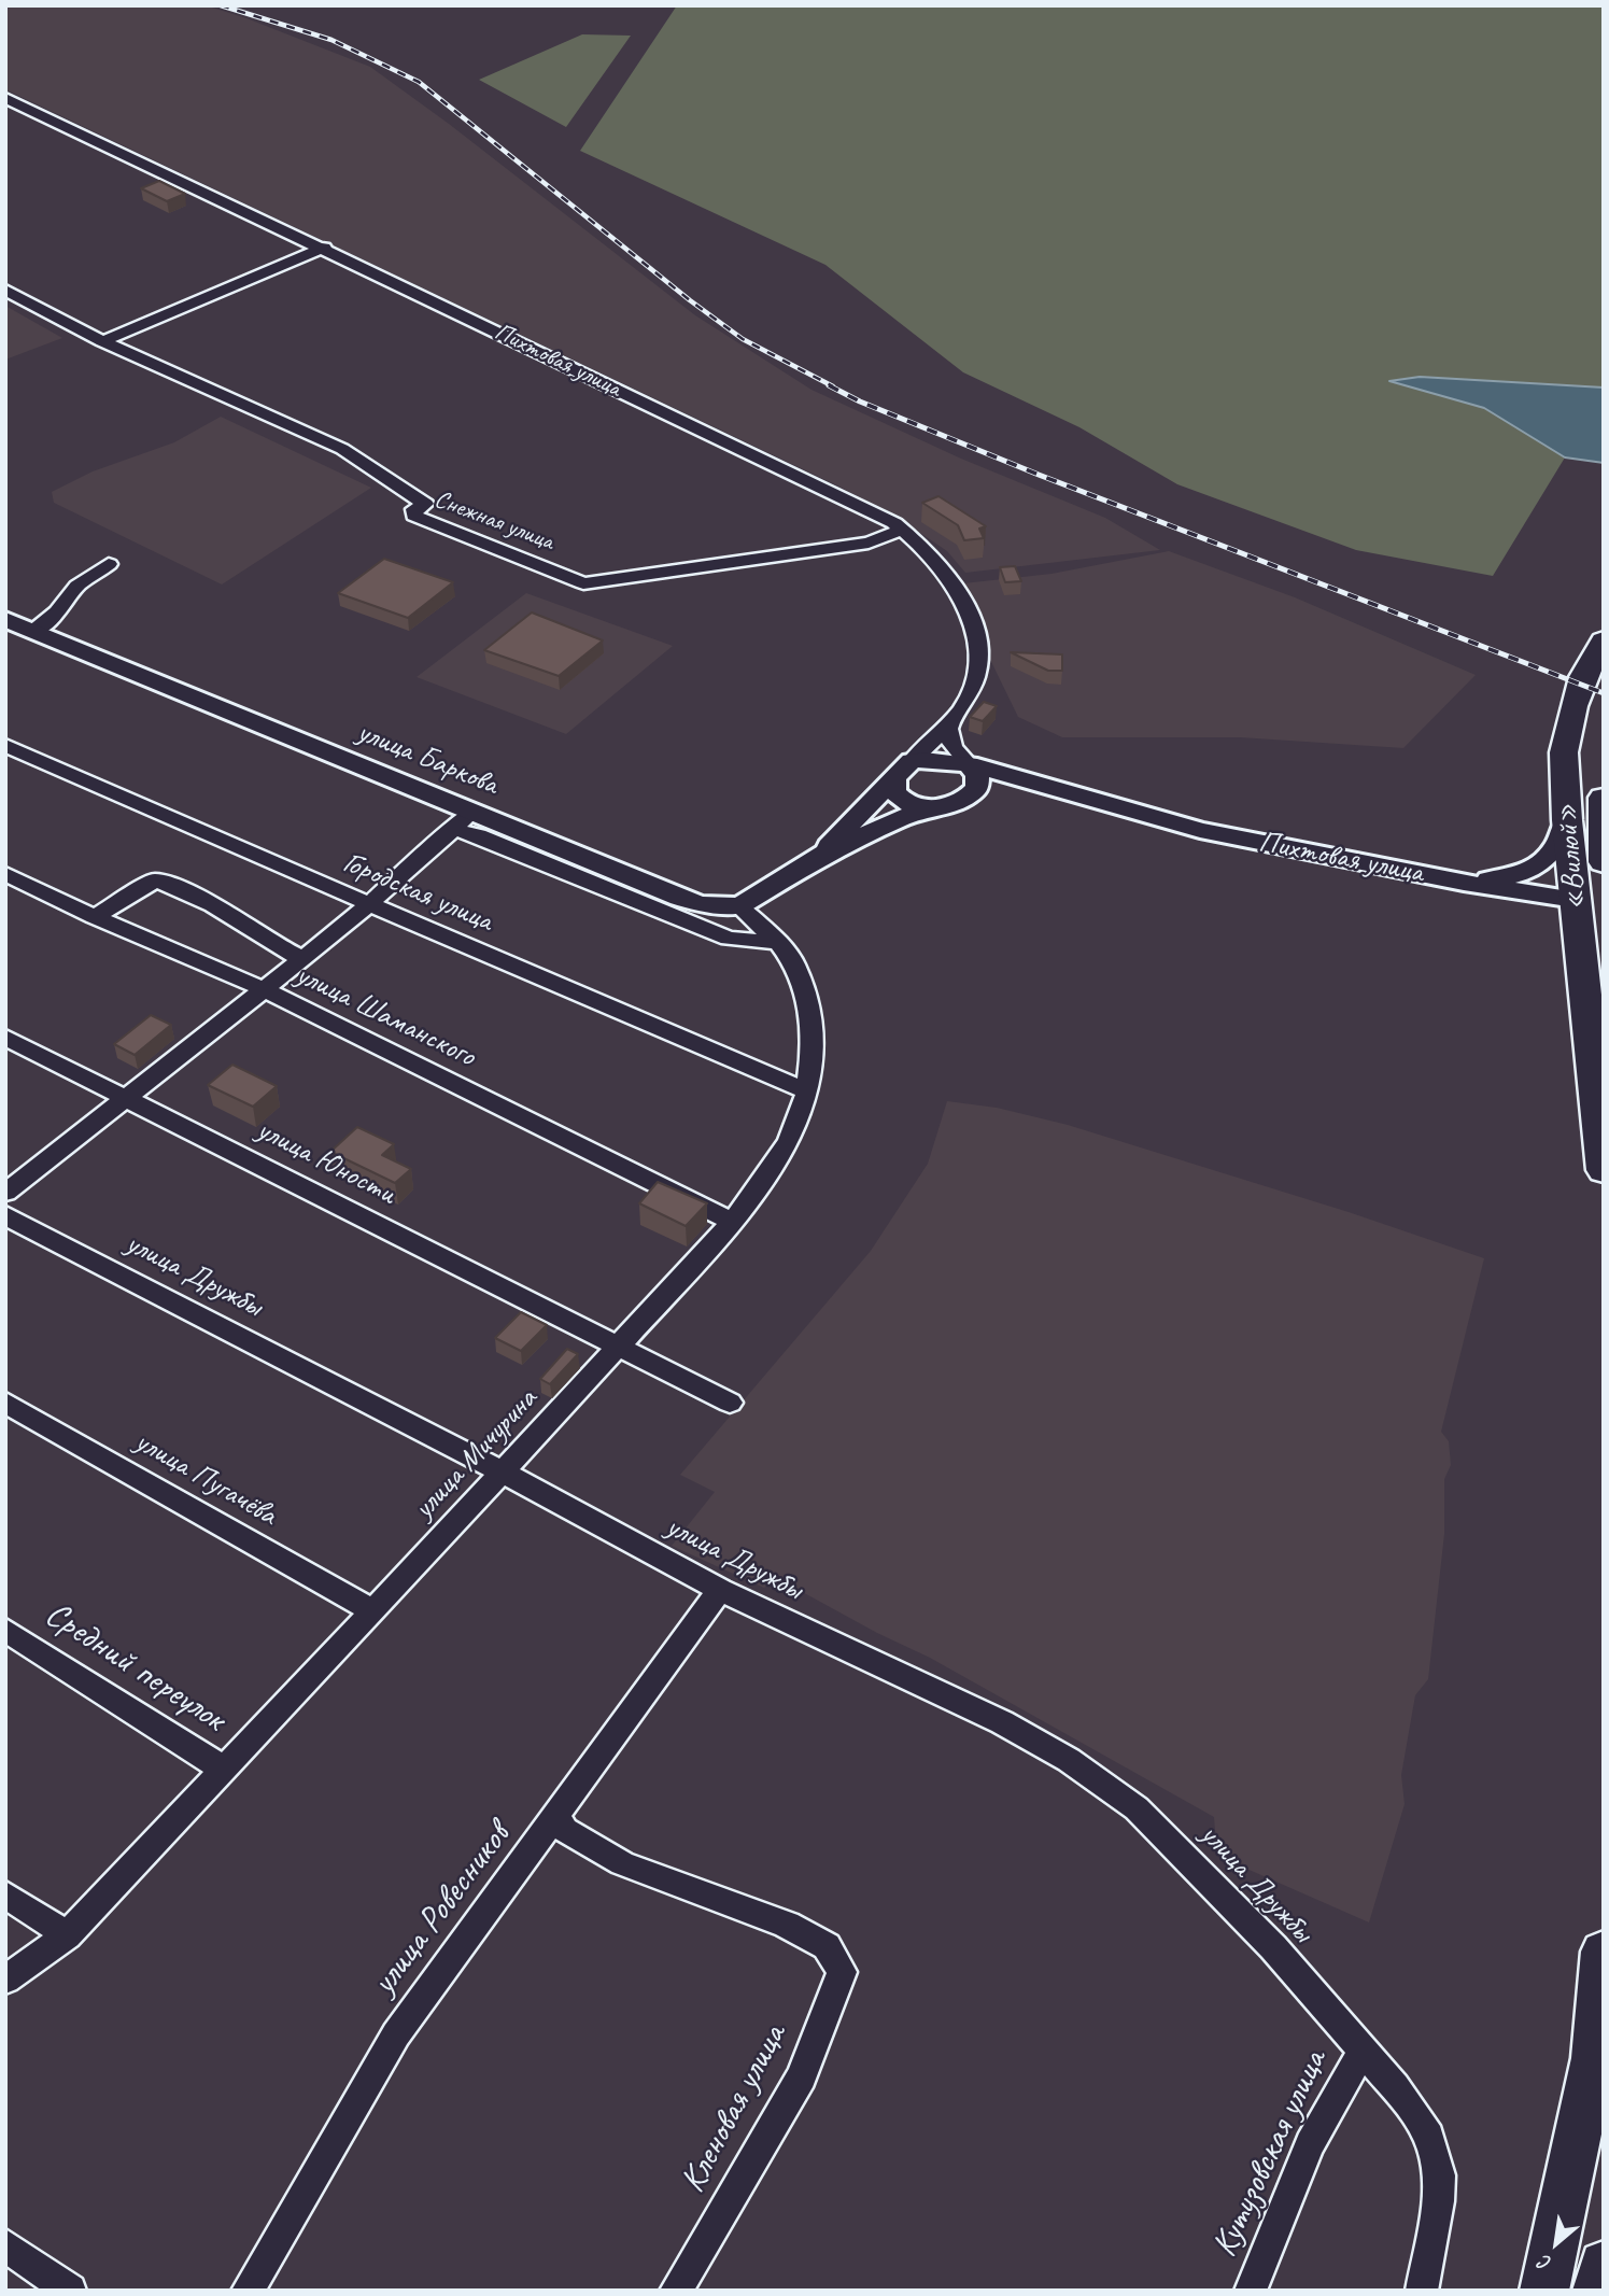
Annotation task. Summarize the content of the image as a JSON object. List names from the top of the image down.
{
  "streets": {
    "highway": ["«Вилюй»"],
    "main road": ["Пихтовая улица", "улица Баркова"],
    "street": [
      "Снежная улица",
      "Городская улица",
      "улица Шаманского",
      "улица Юности",
      "улица Дружбы",
      "улица Мичурина",
      "улица Пугачёва",
      "Средний переулок",
      "улица Ровесников",
      "Кленовая улица",
      "Кутузовская улица"
    ]
  },
  "crossings": [
    ["Пихтовая улица", "Снежная улица"],
    ["Пихтовая улица", "«Вилюй»"],
    ["улица Баркова", "улица Мичурина"],
    ["Городская улица", "улица Мичурина"],
    ["улица Шаманского", "улица Мичурина"],
    ["улица Юности", "улица Мичурина"],
    ["улица Дружбы", "улица Мичурина"],
    ["улица Дружбы", "улица Ровесников"],
    ["улица Дружбы", "Кутузовская улица"],
    ["улица Мичурина", "улица Пугачёва"],
    ["улица Мичурина", "Средний переулок"],
    ["улица Ровесников", "Кленовая улица"]
  ],
  "north": "bottom left"
}
